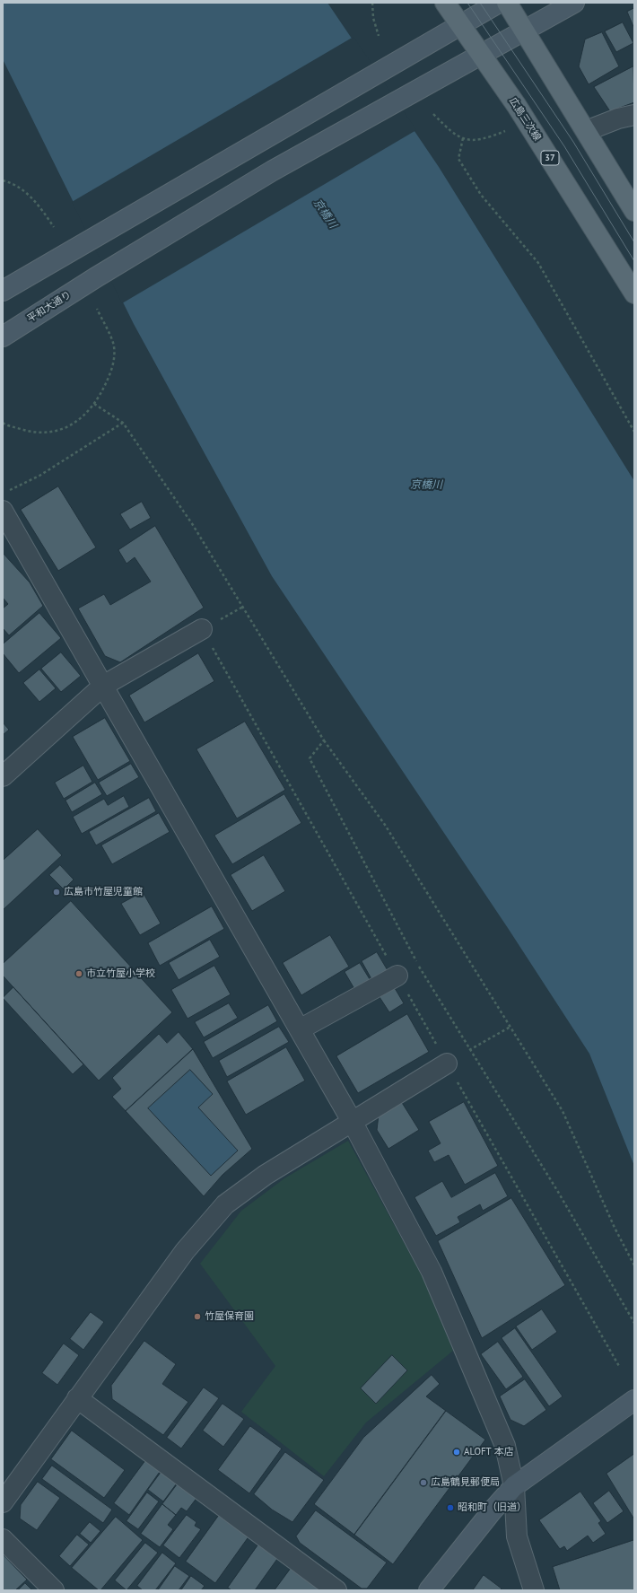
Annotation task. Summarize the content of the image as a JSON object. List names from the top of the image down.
{
  "streets": {
    "main road": ["広島三次線", "37"],
    "street": ["平和大通り"]
  },
  "crossings": [
    ["広島三次線", "平和大通り"]
  ],
  "water": ["京橋川"],
  "places": [
    "広島市竹屋児童館",
    "市立竹屋小学校",
    "竹屋保育園",
    "ALOFT 本店",
    "広島鶴見郵便局",
    "昭和町（旧道）"
  ]
}
